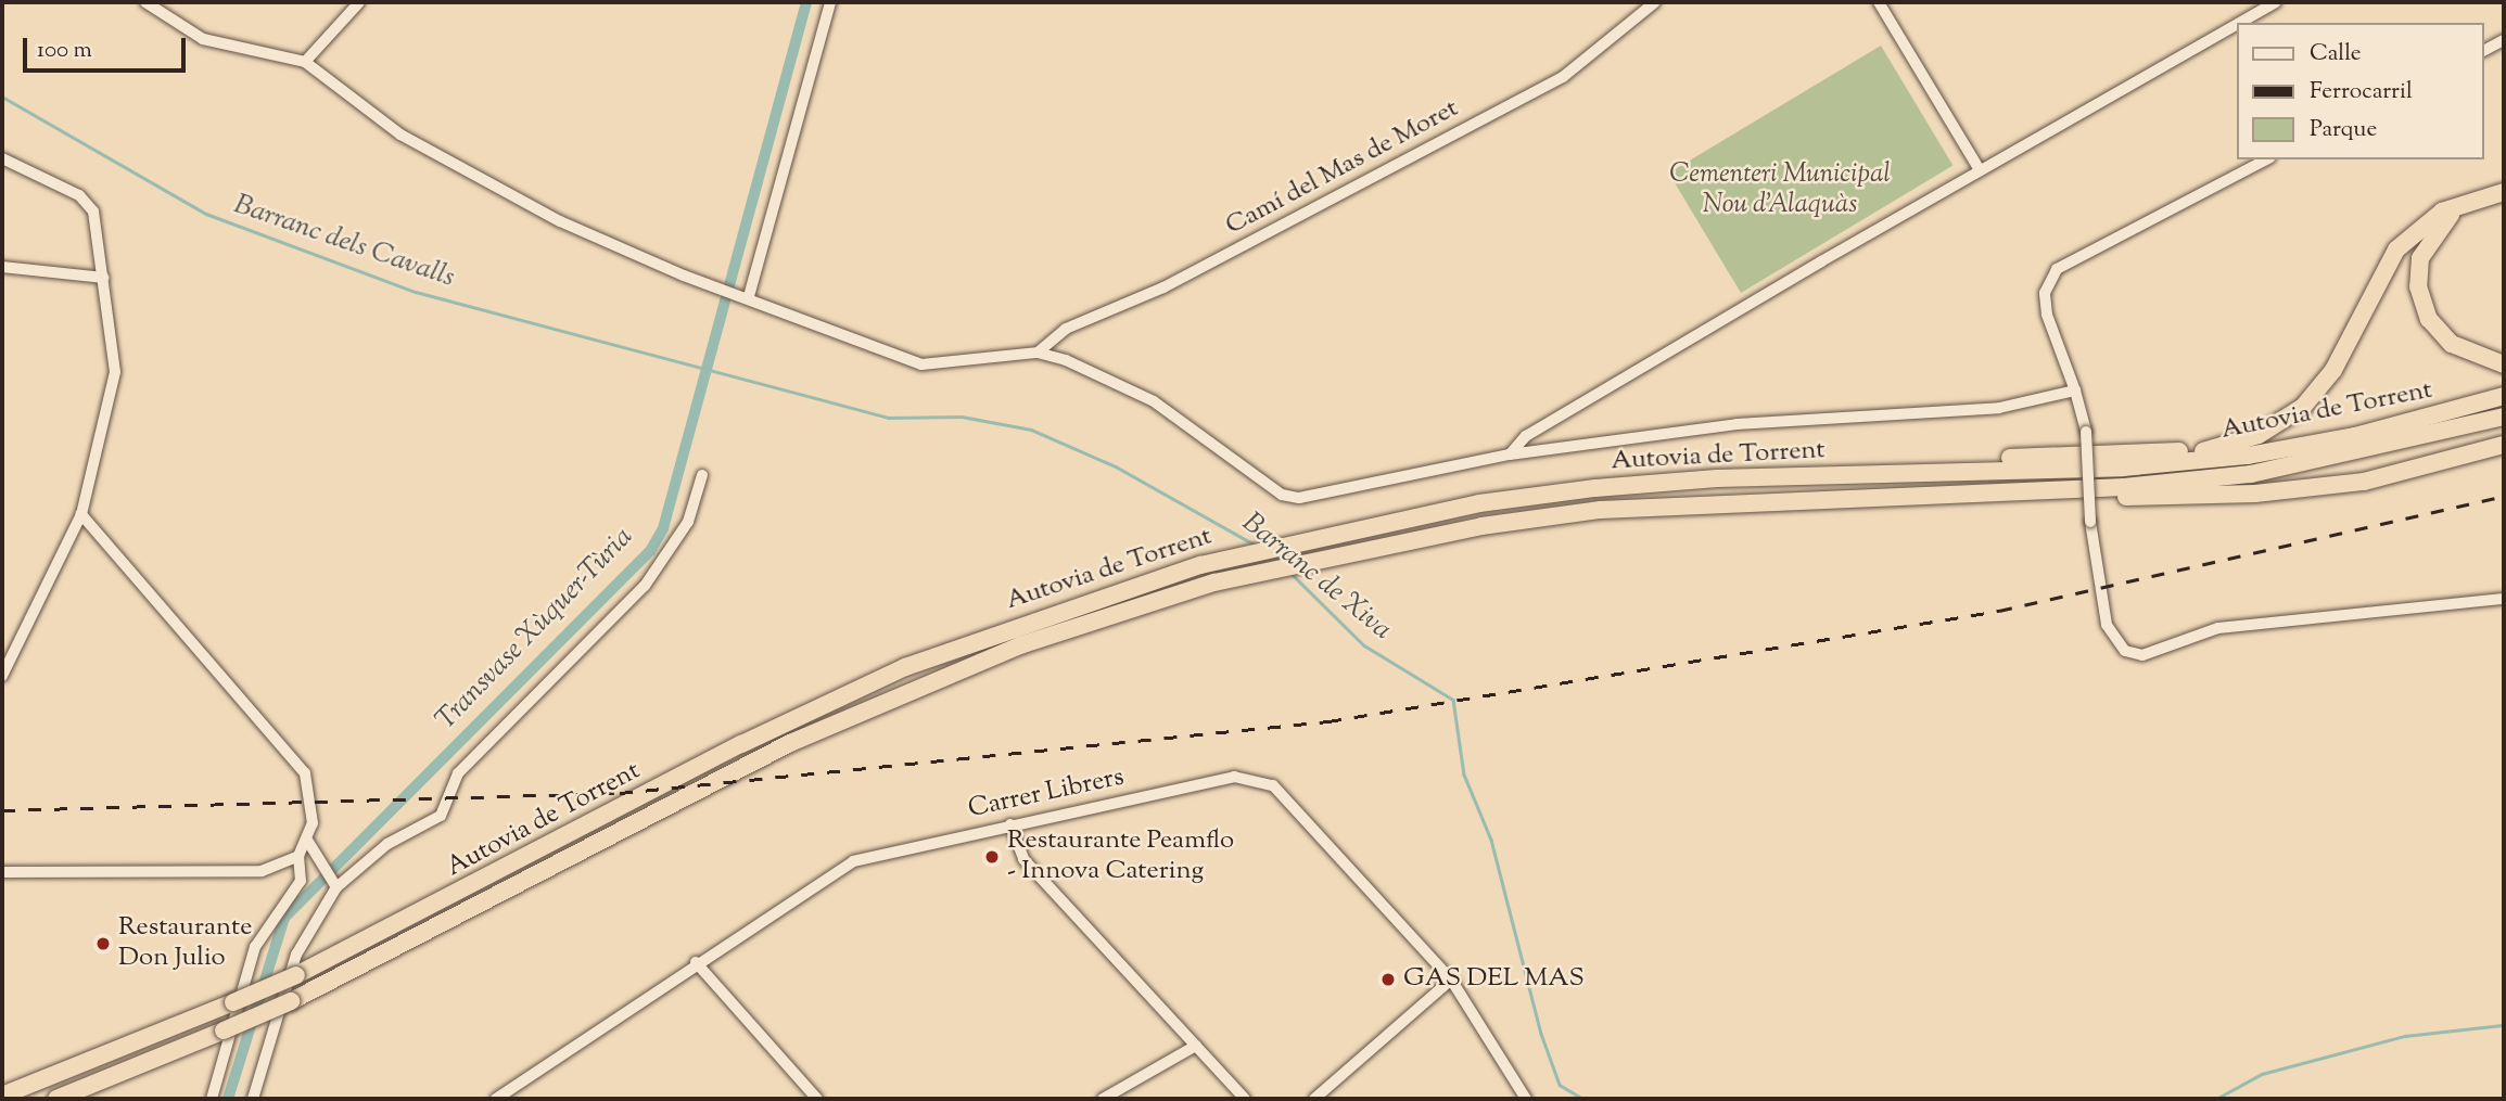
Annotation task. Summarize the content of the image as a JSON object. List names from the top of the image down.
{
  "streets": {
    "highway": ["Autovia de Torrent"],
    "street": ["Camí del Mas de Moret", "Carrer Librers"]
  },
  "water": ["Barranc dels Cavalls", "Barranc de Xiva", "Transvase Xùquer-Tùria"],
  "parks": ["Cementeri Municipal Nou d'Alaquàs"],
  "places": ["Restaurante Peamflo - Innova Catering", "Restaurante Don Julio", "GAS DEL MAS"],
  "legend": ["Calle", "Ferrocarril", "Parque"],
  "scale_bar": "100 m"
}
